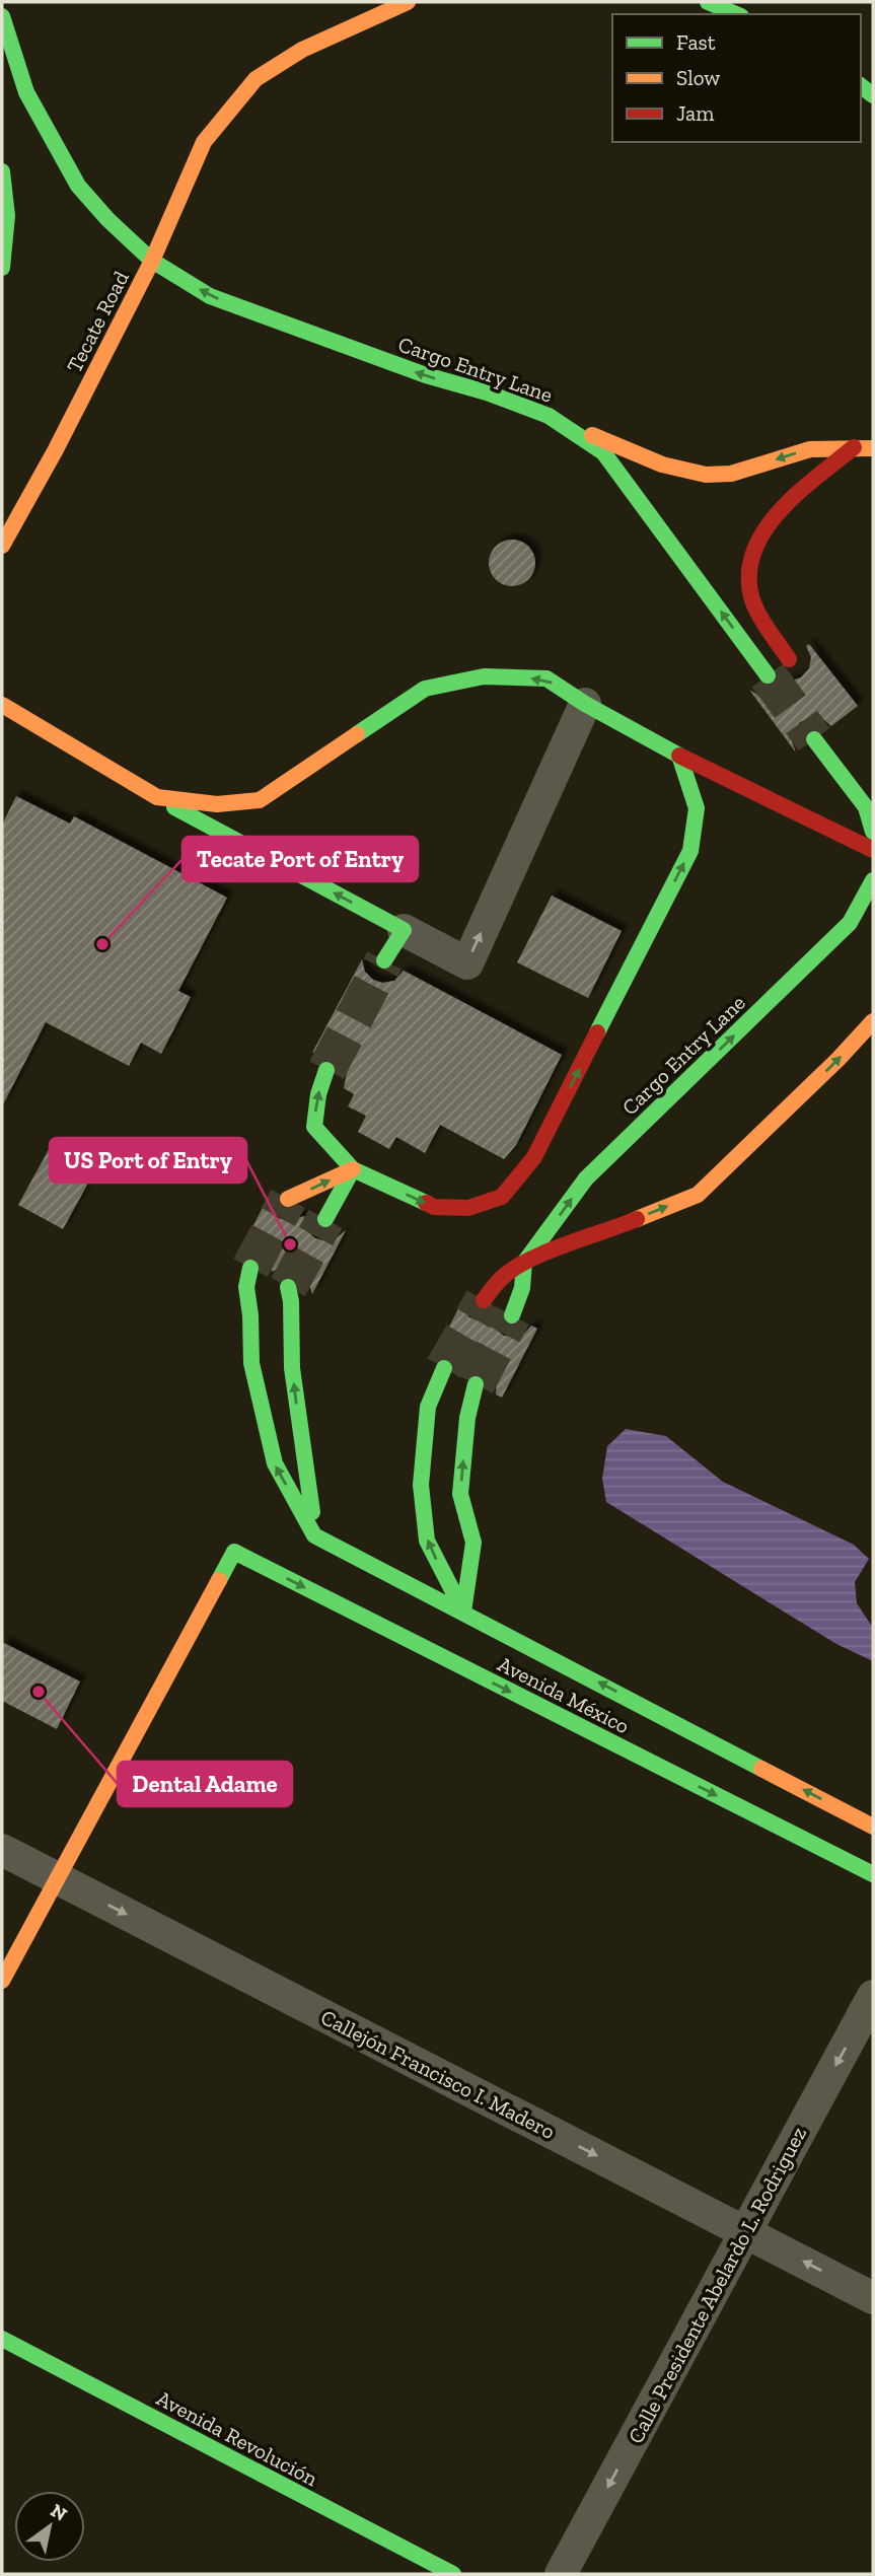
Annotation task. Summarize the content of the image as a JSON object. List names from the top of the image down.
{
  "streets": {
    "main road": [
      "Tecate Road",
      "Cargo Entry Lane",
      "Avenida México",
      "Avenida Revolución"
    ],
    "street": ["Callejón Francisco I. Madero", "Calle Presidente Abelardo L. Rodriguez"]
  },
  "crossings": [
    ["Tecate Road", "Cargo Entry Lane"],
    ["Avenida México", "Callejón Francisco I. Madero"],
    ["Callejón Francisco I. Madero", "Calle Presidente Abelardo L. Rodriguez"]
  ],
  "one_way": ["Calle Presidente Abelardo L. Rodriguez"],
  "places": ["Tecate Port of Entry", "US Port of Entry", "Dental Adame"],
  "legend": ["Fast", "Slow", "Jam"],
  "north": "top right"
}
